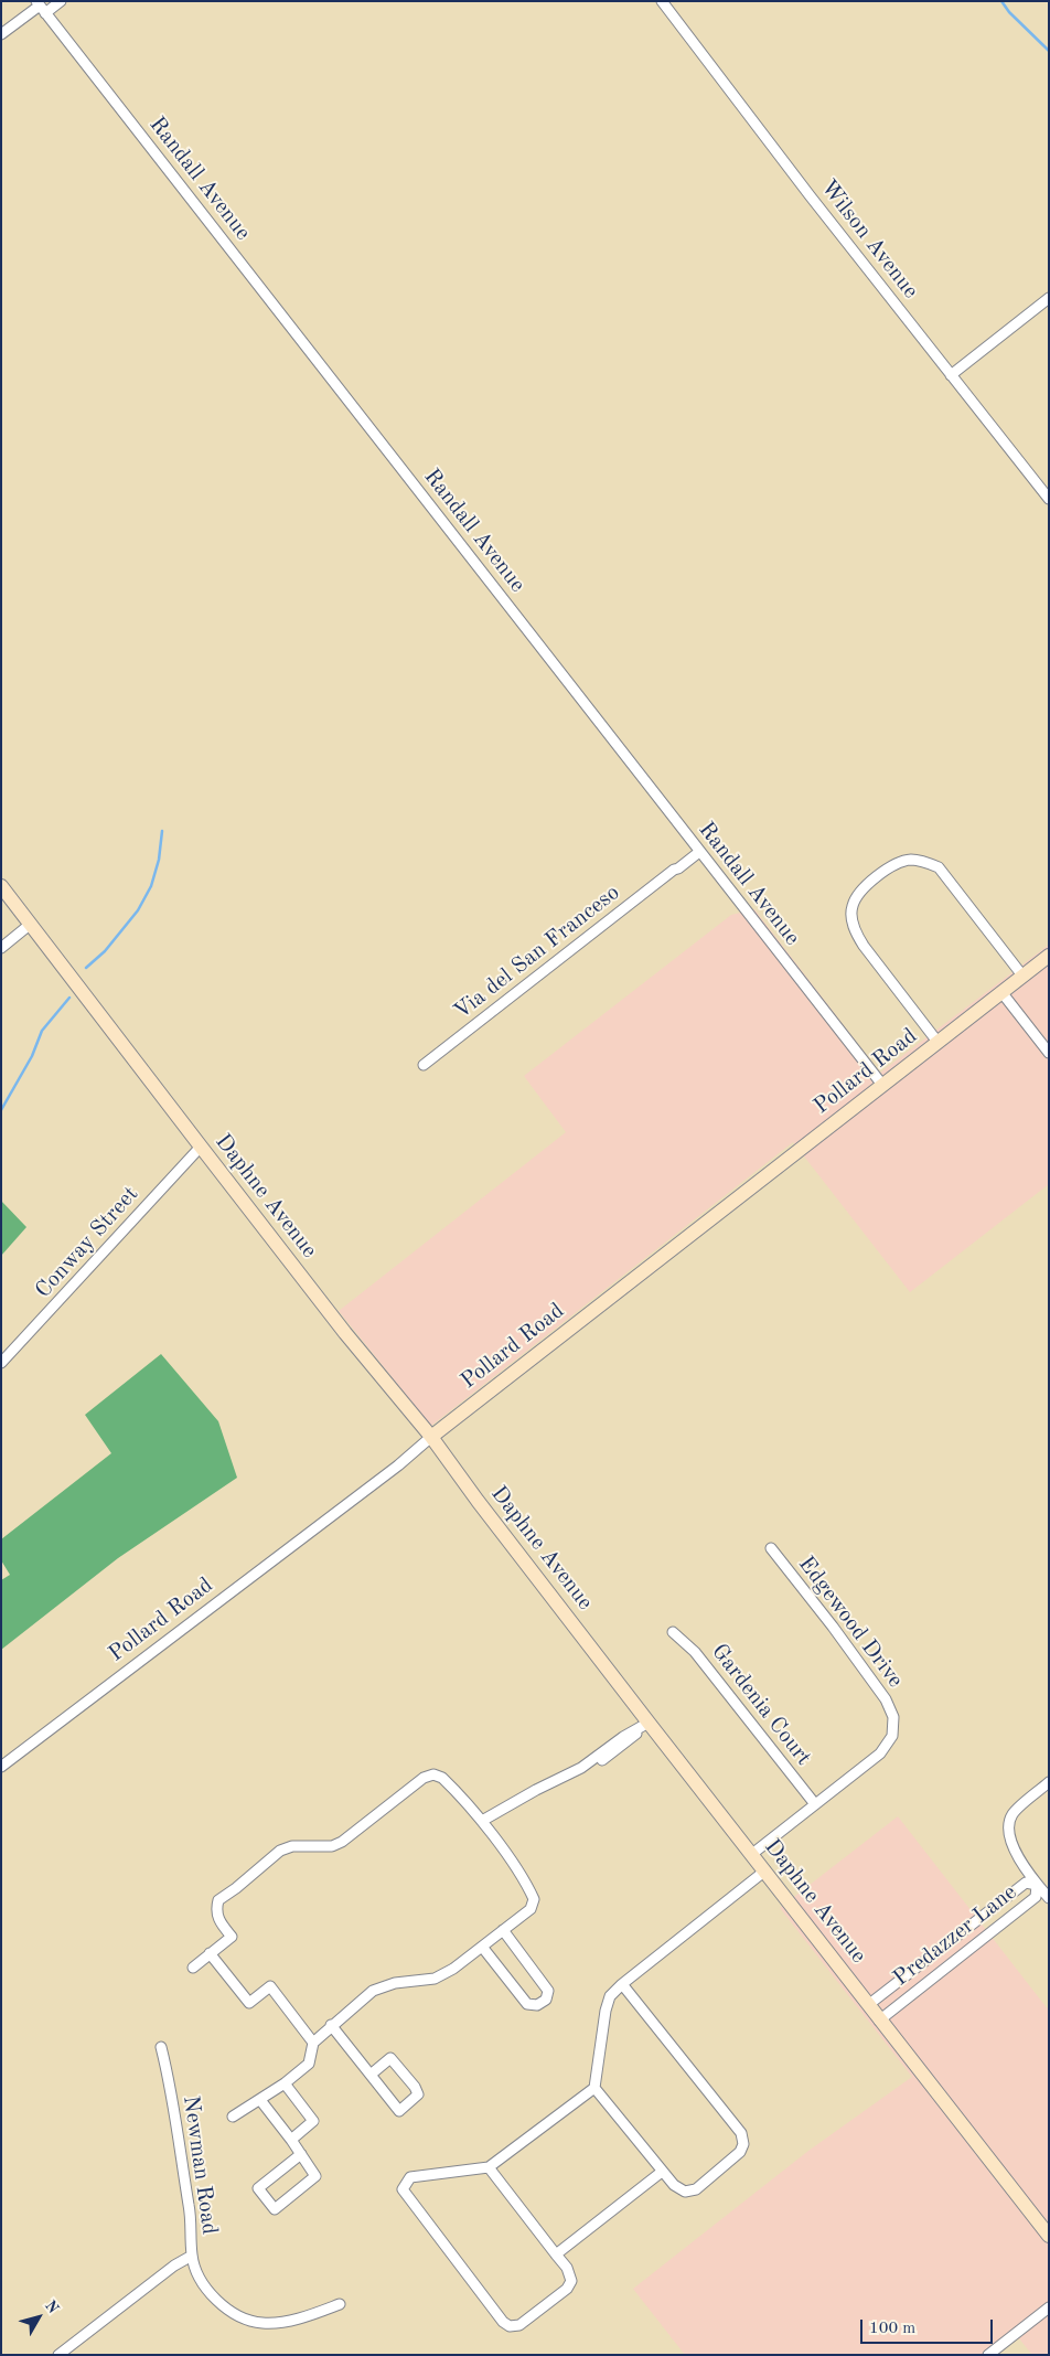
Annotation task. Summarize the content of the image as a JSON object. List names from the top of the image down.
{
  "streets": {
    "street": [
      "Randall Avenue",
      "Wilson Avenue",
      "Via del San Franceso",
      "Pollard Road",
      "Daphne Avenue",
      "Conway Street",
      "Edgewood Drive",
      "Gardenia Court",
      "Predazzer Lane",
      "Newman Road"
    ]
  },
  "crossings": [
    ["Randall Avenue", "Via del San Franceso"],
    ["Randall Avenue", "Pollard Road"],
    ["Pollard Road", "Daphne Avenue"],
    ["Daphne Avenue", "Conway Street"],
    ["Daphne Avenue", "Edgewood Drive"],
    ["Daphne Avenue", "Predazzer Lane"],
    ["Edgewood Drive", "Gardenia Court"]
  ],
  "scale_bar": "100 m",
  "north": "top right"
}
